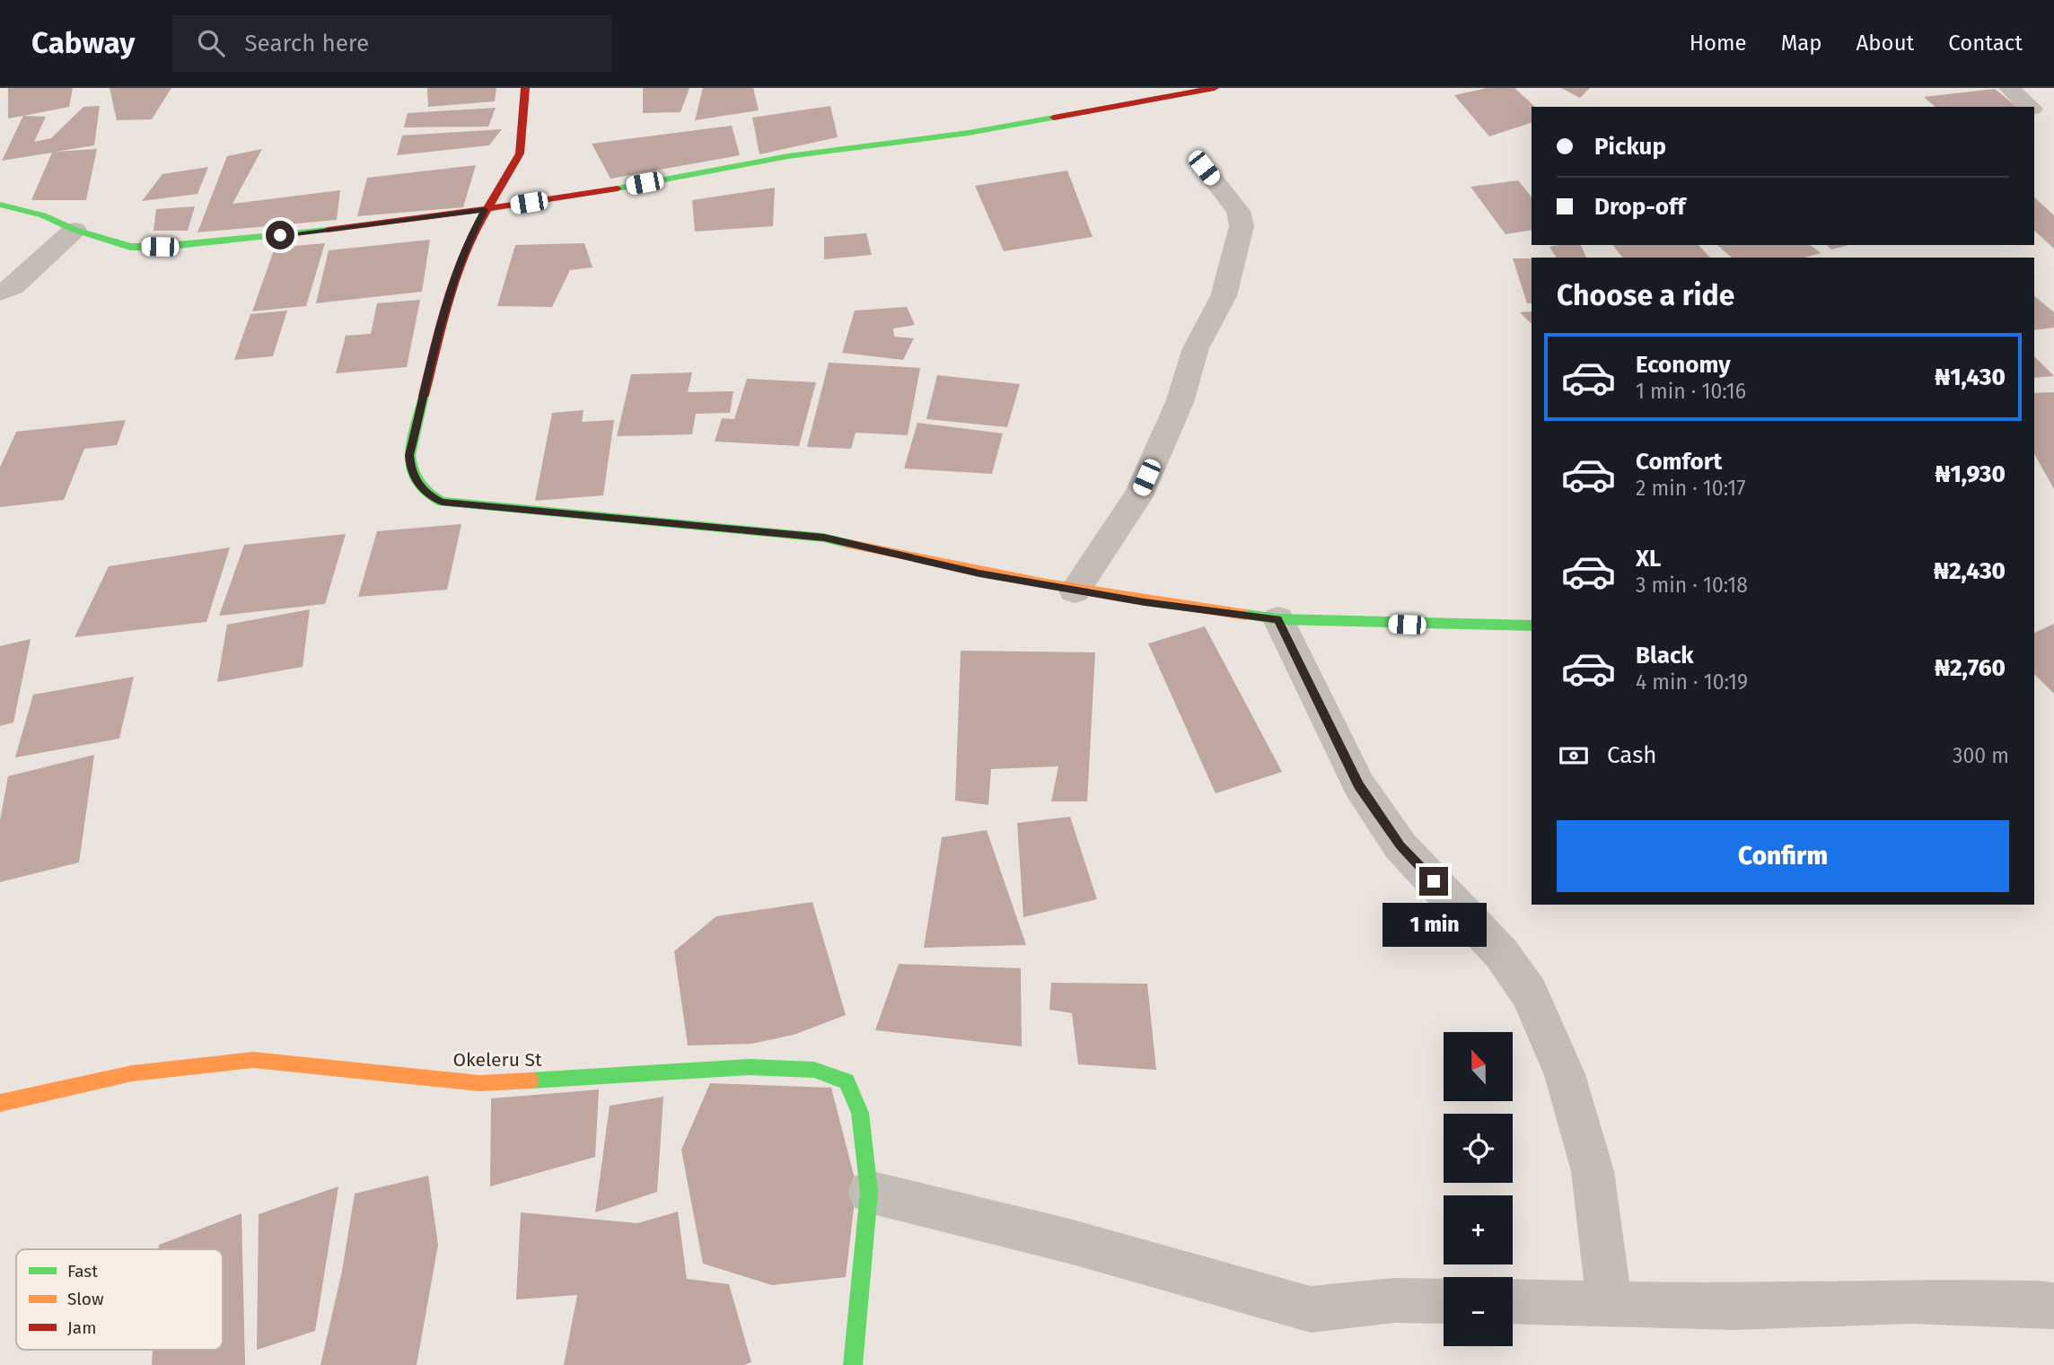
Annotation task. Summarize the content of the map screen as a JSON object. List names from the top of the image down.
{
  "streets": {
    "street": ["Okeleru St"]
  },
  "legend": ["Fast", "Slow", "Jam"],
  "north": "top",
  "page": {
    "header": "Cabway",
    "search": "Search here",
    "nav": [
      "Home",
      "Map",
      "About",
      "Contact"
    ],
    "banner": ["Pickup", "Drop-off"],
    "heading": "Choose a ride",
    "list": [
      {
        "name": "Economy",
        "note": "1 min · 10:16",
        "value": "₦1,430"
      },
      {
        "name": "Comfort",
        "note": "2 min · 10:17",
        "value": "₦1,930"
      },
      {
        "name": "XL",
        "note": "3 min · 10:18",
        "value": "₦2,430"
      },
      {
        "name": "Black",
        "note": "4 min · 10:19",
        "value": "₦2,760"
      }
    ],
    "pay": ["Cash", "300 m"],
    "buttons": "Confirm",
    "bubble": "1 min",
    "map_buttons": ["+", "−"]
  }
}
